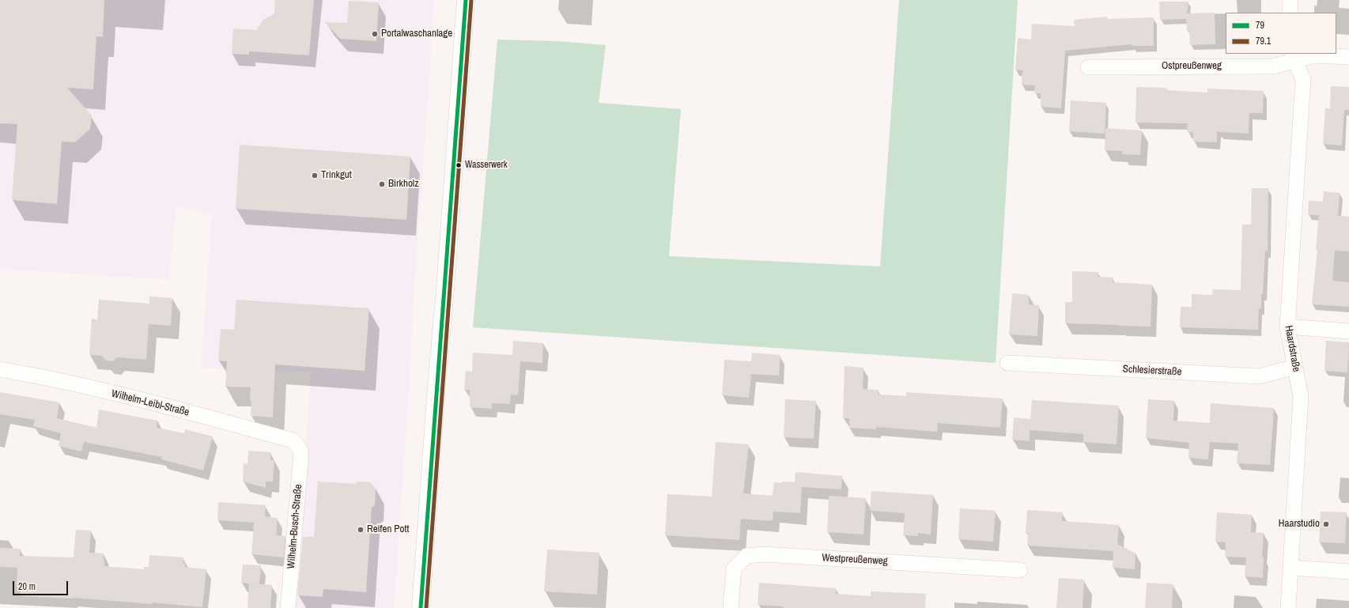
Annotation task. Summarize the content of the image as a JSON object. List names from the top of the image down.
{
  "streets": {
    "street": [
      "Ostpreußenweg",
      "Haardstraße",
      "Schlesierstraße",
      "Wilhelm-Leibl-Straße",
      "Wilhelm-Busch-Straße",
      "Westpreußenweg"
    ]
  },
  "crossings": [
    ["Ostpreußenweg", "Haardstraße"],
    ["Haardstraße", "Schlesierstraße"],
    ["Wilhelm-Leibl-Straße", "Wilhelm-Busch-Straße"]
  ],
  "places": [
    "Portalwaschanlage",
    "Wasserwerk",
    "Trinkgut",
    "Birkholz",
    "Haarstudio",
    "Reifen Pott"
  ],
  "lines": ["transit line 79", "transit line 79.1"],
  "legend": ["79", "79.1"],
  "scale_bar": "20 m"
}
